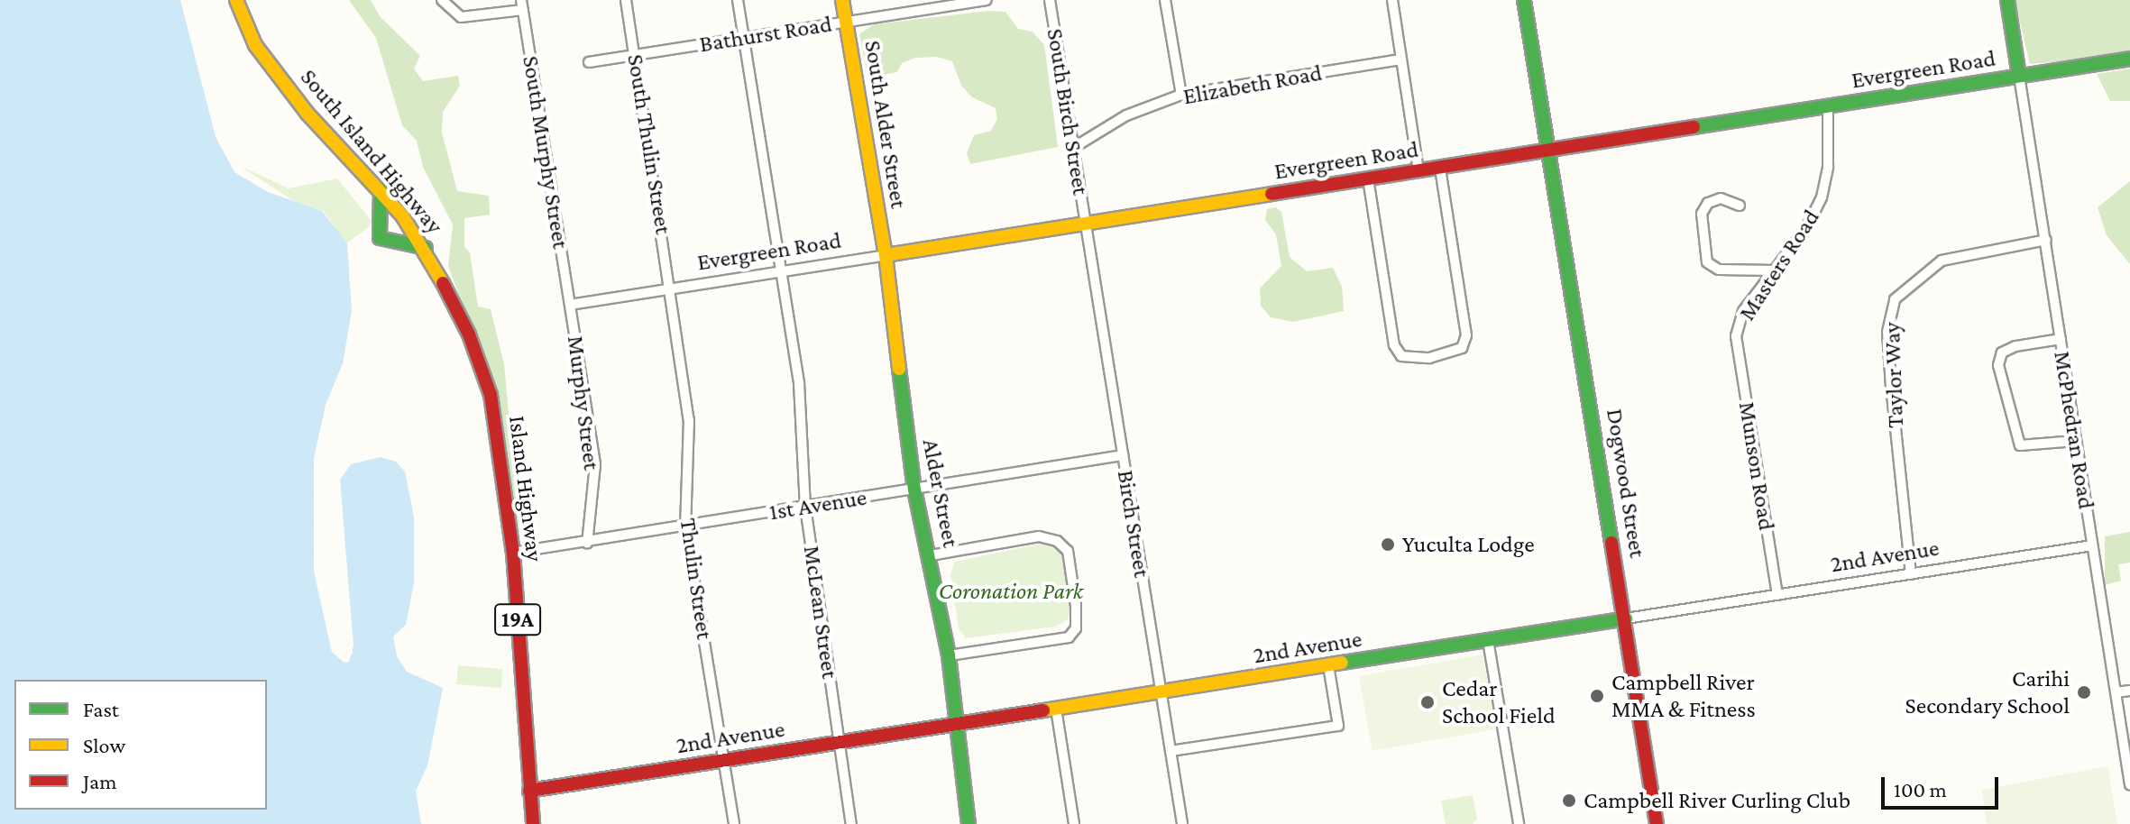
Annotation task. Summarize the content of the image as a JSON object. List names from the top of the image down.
{
  "streets": {
    "street": [
      "Bathurst Road",
      "Evergreen Road",
      "Elizabeth Road",
      "South Birch Street",
      "South Alder Street",
      "South Thulin Street",
      "South Island Highway",
      "South Murphy Street",
      "Masters Road",
      "Taylor Way",
      "Murphy Street",
      "McPhedran Road",
      "Munson Road",
      "Dogwood Street",
      "Island Highway",
      "Alder Street",
      "1st Avenue",
      "Birch Street",
      "2nd Avenue",
      "Thulin Street",
      "McLean Street",
      "19A"
    ]
  },
  "crossings": [
    ["Bathurst Road", "South Alder Street"],
    ["Bathurst Road", "South Thulin Street"],
    ["Bathurst Road", "McLean Street"],
    ["Evergreen Road", "South Birch Street"],
    ["Evergreen Road", "South Alder Street"],
    ["Evergreen Road", "South Thulin Street"],
    ["Evergreen Road", "South Murphy Street"],
    ["Evergreen Road", "Masters Road"],
    ["Evergreen Road", "Murphy Street"],
    ["Evergreen Road", "McPhedran Road"],
    ["Evergreen Road", "Dogwood Street"],
    ["Evergreen Road", "Alder Street"],
    ["Evergreen Road", "Birch Street"],
    ["Evergreen Road", "Thulin Street"],
    ["Evergreen Road", "McLean Street"],
    ["Elizabeth Road", "South Birch Street"],
    ["South Birch Street", "Birch Street"],
    ["South Alder Street", "Alder Street"],
    ["South Thulin Street", "Thulin Street"],
    ["South Island Highway", "Island Highway"],
    ["South Murphy Street", "Murphy Street"],
    ["Masters Road", "Munson Road"],
    ["Taylor Way", "McPhedran Road"],
    ["Taylor Way", "2nd Avenue"],
    ["Murphy Street", "1st Avenue"],
    ["McPhedran Road", "2nd Avenue"],
    ["Munson Road", "2nd Avenue"],
    ["Dogwood Street", "2nd Avenue"],
    ["Island Highway", "1st Avenue"],
    ["Island Highway", "2nd Avenue"],
    ["Alder Street", "1st Avenue"],
    ["Alder Street", "2nd Avenue"],
    ["1st Avenue", "Birch Street"],
    ["1st Avenue", "Thulin Street"],
    ["1st Avenue", "McLean Street"],
    ["Birch Street", "2nd Avenue"],
    ["2nd Avenue", "Thulin Street"],
    ["2nd Avenue", "McLean Street"]
  ],
  "parks": ["Coronation Park"],
  "places": [
    "Yuculta Lodge",
    "Carihi Secondary School",
    "Campbell River MMA & Fitness",
    "Cedar School Field",
    "Campbell River Curling Club"
  ],
  "legend": ["Fast", "Slow", "Jam"],
  "scale_bar": "100 m"
}
